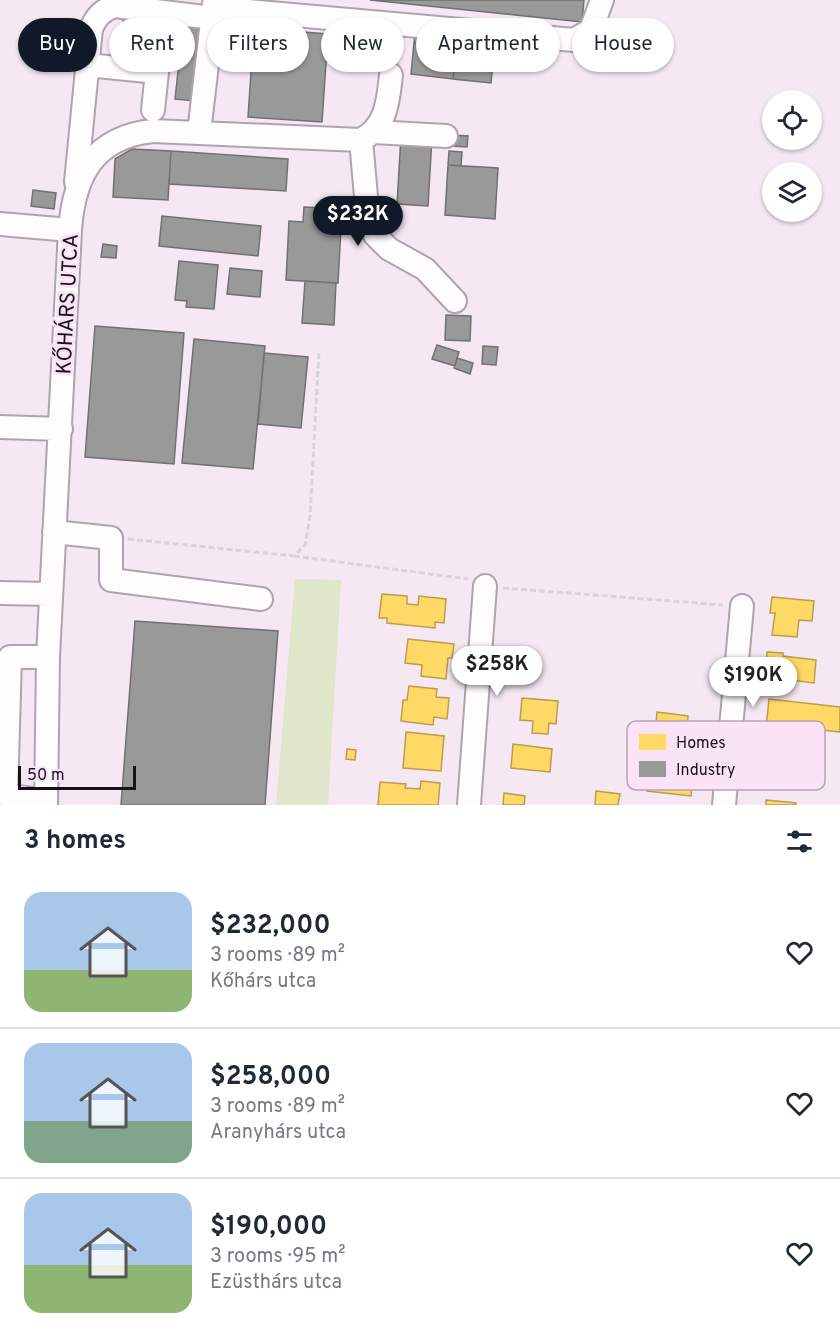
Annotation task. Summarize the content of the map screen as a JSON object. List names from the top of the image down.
{
  "streets": {
    "street": ["KŐHÁRS UTCA"]
  },
  "legend": ["Homes", "Industry"],
  "scale_bar": "50 m",
  "page": {
    "chip": [
      "Buy",
      "Rent",
      "Filters",
      "New",
      "Apartment",
      "House"
    ],
    "price": ["$232K", "$258K", "$190K"],
    "scale": "50 m",
    "heading": "3 homes",
    "list": [
      {
        "name": "$232,000",
        "note": "3 rooms · 89 m² · Kőhárs utca"
      },
      {
        "name": "$258,000",
        "note": "3 rooms · 89 m² · Aranyhárs utca"
      },
      {
        "name": "$190,000",
        "note": "3 rooms · 95 m² · Ezüsthárs utca"
      }
    ]
  }
}
